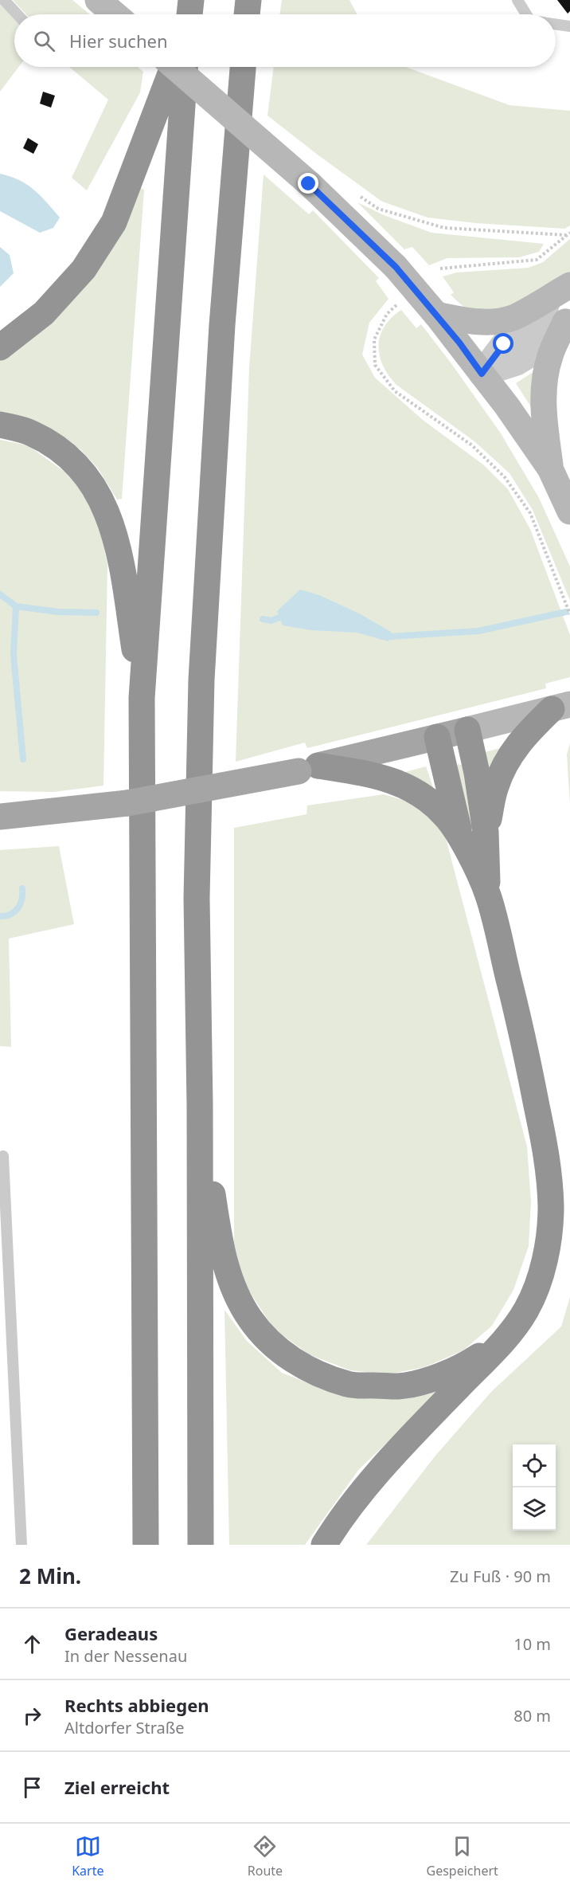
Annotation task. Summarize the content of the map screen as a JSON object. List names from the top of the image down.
{
  "page": {
    "search": "Hier suchen",
    "heading": ["2 Min.", "Zu Fuß · 90 m"],
    "list": [
      ["Geradeaus", "In der Nessenau", "10 m"],
      ["Rechts abbiegen", "Altdorfer Straße", "80 m"],
      "Ziel erreicht"
    ],
    "nav": ["Karte", "Route", "Gespeichert"]
  }
}
